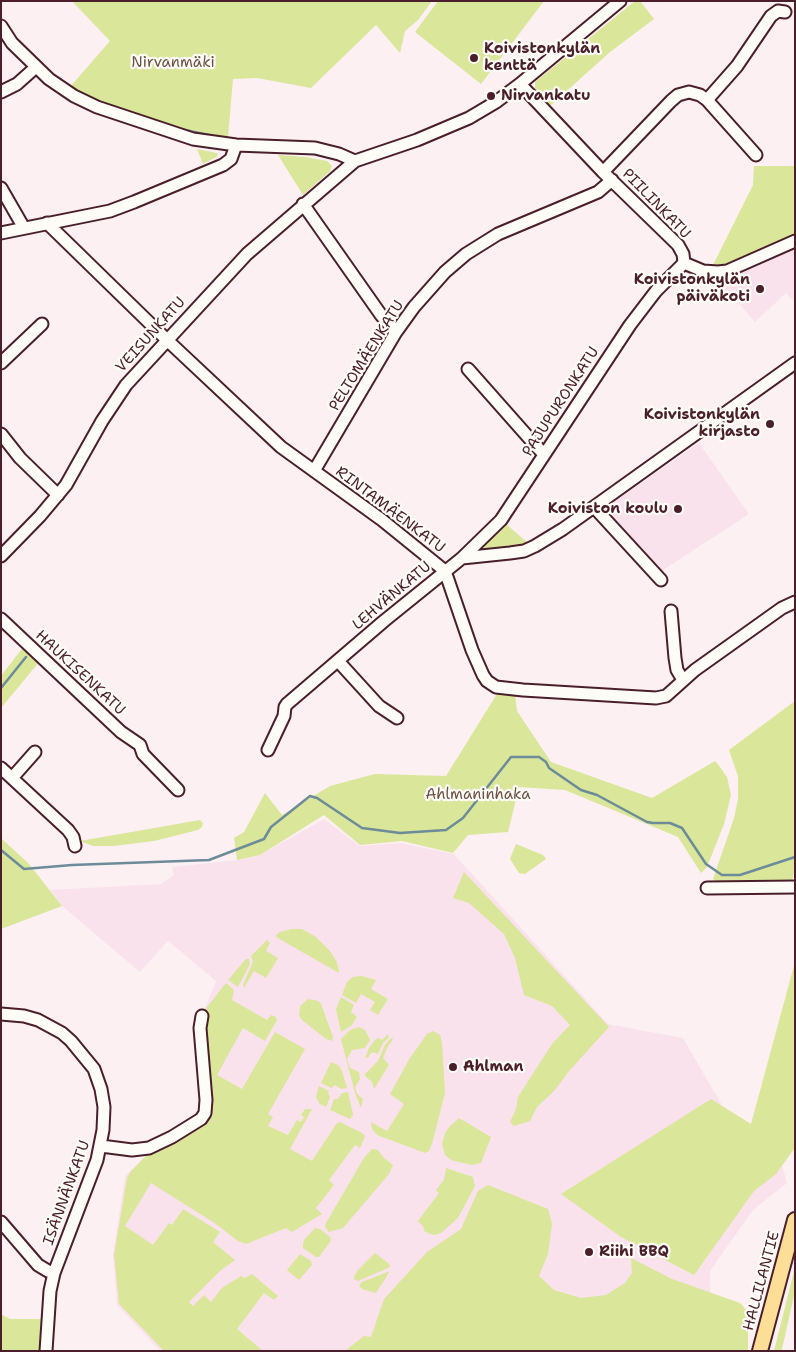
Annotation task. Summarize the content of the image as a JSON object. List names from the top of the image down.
{
  "streets": {
    "main road": ["HALLILANTIE"],
    "street": [
      "PIILINKATU",
      "VEISUNKATU",
      "PELTOMÄENKATU",
      "PAJUPURONKATU",
      "RINTAMÄENKATU",
      "LEHVÄNKATU",
      "HAUKISENKATU",
      "ISÄNNÄNKATU"
    ]
  },
  "crossings": [
    ["PIILINKATU", "PELTOMÄENKATU"],
    ["PIILINKATU", "PAJUPURONKATU"],
    ["VEISUNKATU", "RINTAMÄENKATU"],
    ["PELTOMÄENKATU", "RINTAMÄENKATU"],
    ["PAJUPURONKATU", "LEHVÄNKATU"],
    ["RINTAMÄENKATU", "LEHVÄNKATU"]
  ],
  "parks": ["Nirvanmäki", "Ahlmaninhaka"],
  "places": [
    "Koivistonkylän kenttä",
    "Nirvankatu",
    "Koivistonkylän päiväkoti",
    "Koivistonkylän kirjasto",
    "Koiviston koulu",
    "Ahlman",
    "Riihi BBQ"
  ]
}
